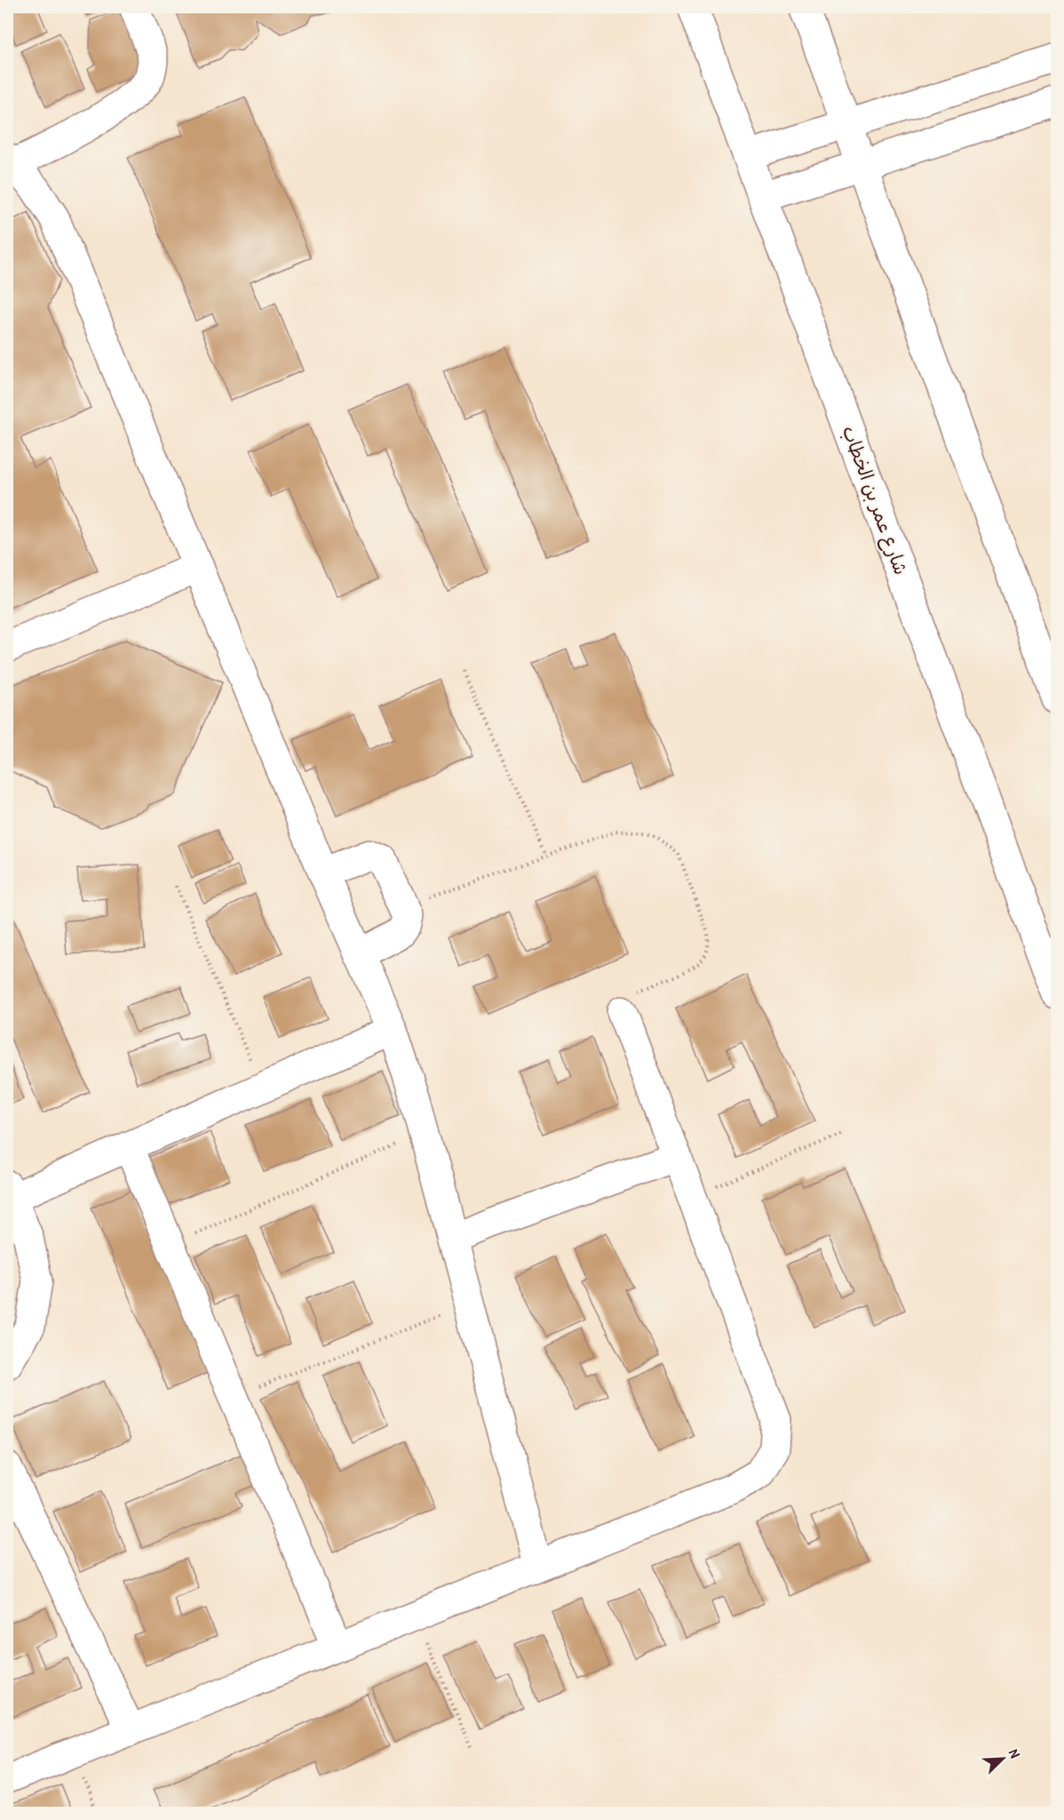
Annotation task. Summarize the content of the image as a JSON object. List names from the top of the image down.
{
  "streets": {
    "street": ["شارع عمر بن الخطاب"]
  },
  "north": "top right"
}
